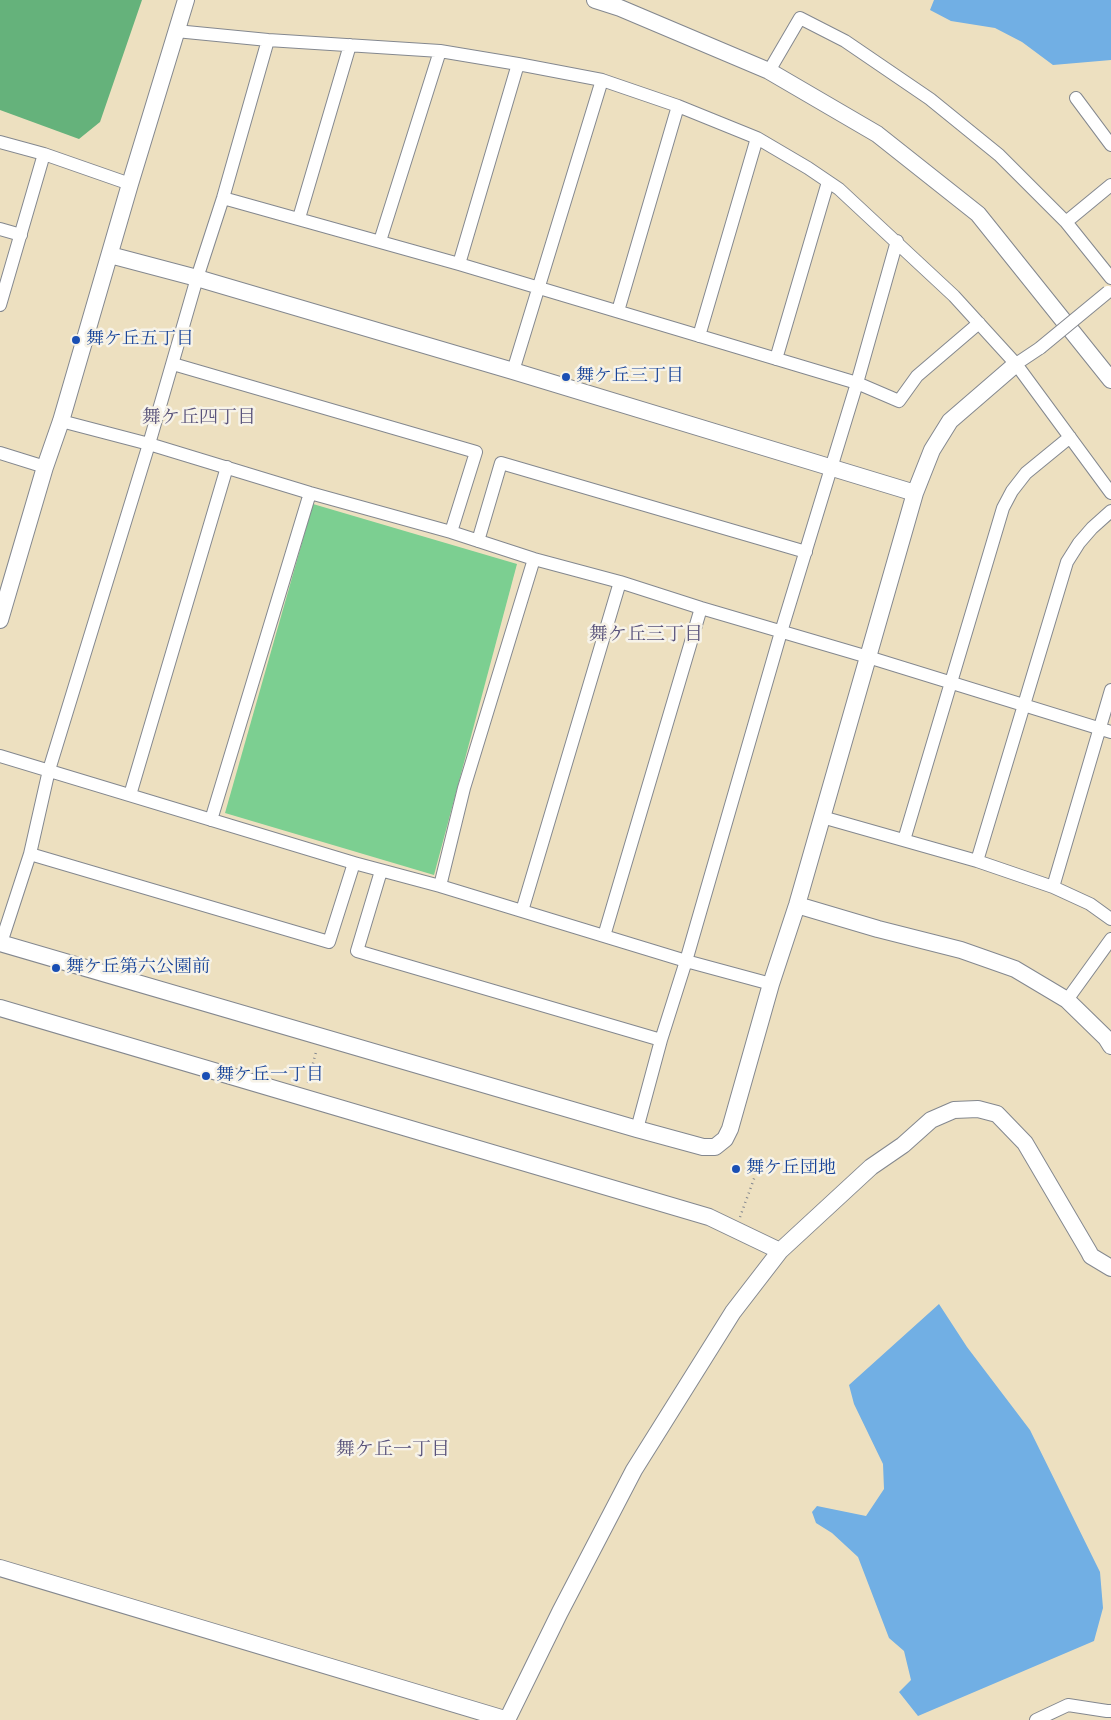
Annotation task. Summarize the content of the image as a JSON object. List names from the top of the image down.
{
  "districts": ["舞ケ丘四丁目", "舞ケ丘三丁目", "舞ケ丘一丁目"],
  "places": [
    "舞ケ丘五丁目",
    "舞ケ丘三丁目",
    "舞ケ丘第六公園前",
    "舞ケ丘一丁目",
    "舞ケ丘団地"
  ]
}
